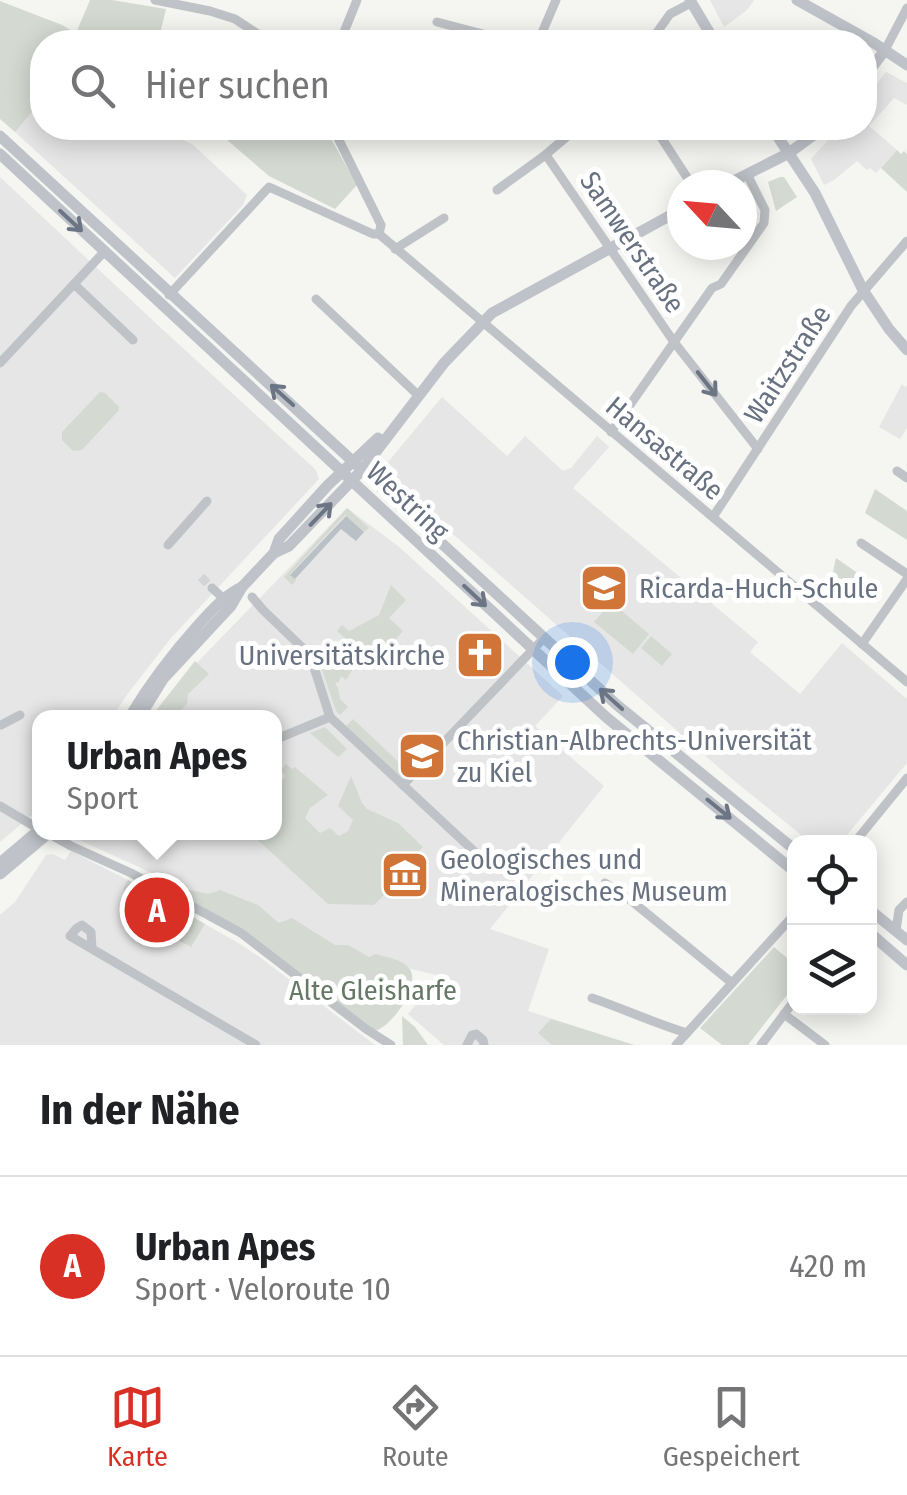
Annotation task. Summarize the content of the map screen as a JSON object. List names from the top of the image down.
{
  "streets": {
    "main road": ["Westring"],
    "street": ["Samwerstraße", "Waitzstraße", "Hansastraße"]
  },
  "crossings": [
    ["Samwerstraße", "Waitzstraße"],
    ["Waitzstraße", "Hansastraße"]
  ],
  "one_way": ["Samwerstraße"],
  "parks": ["Alte Gleisharfe"],
  "places": {
    "school or university": ["Ricarda-Huch-Schule", "Christian-Albrechts-Universität zu Kiel"],
    "church": ["Universitätskirche"],
    "museum": ["Geologisches und Mineralogisches Museum"]
  },
  "north": "top left",
  "page": {
    "search": "Hier suchen",
    "popup": ["Urban Apes", "Sport"],
    "pins": "A",
    "heading": "In der Nähe",
    "list": [
      {
        "mark": "A",
        "name": "Urban Apes",
        "note": "Sport · Veloroute 10",
        "value": "420 m"
      }
    ],
    "nav": ["Karte", "Route", "Gespeichert"]
  }
}
